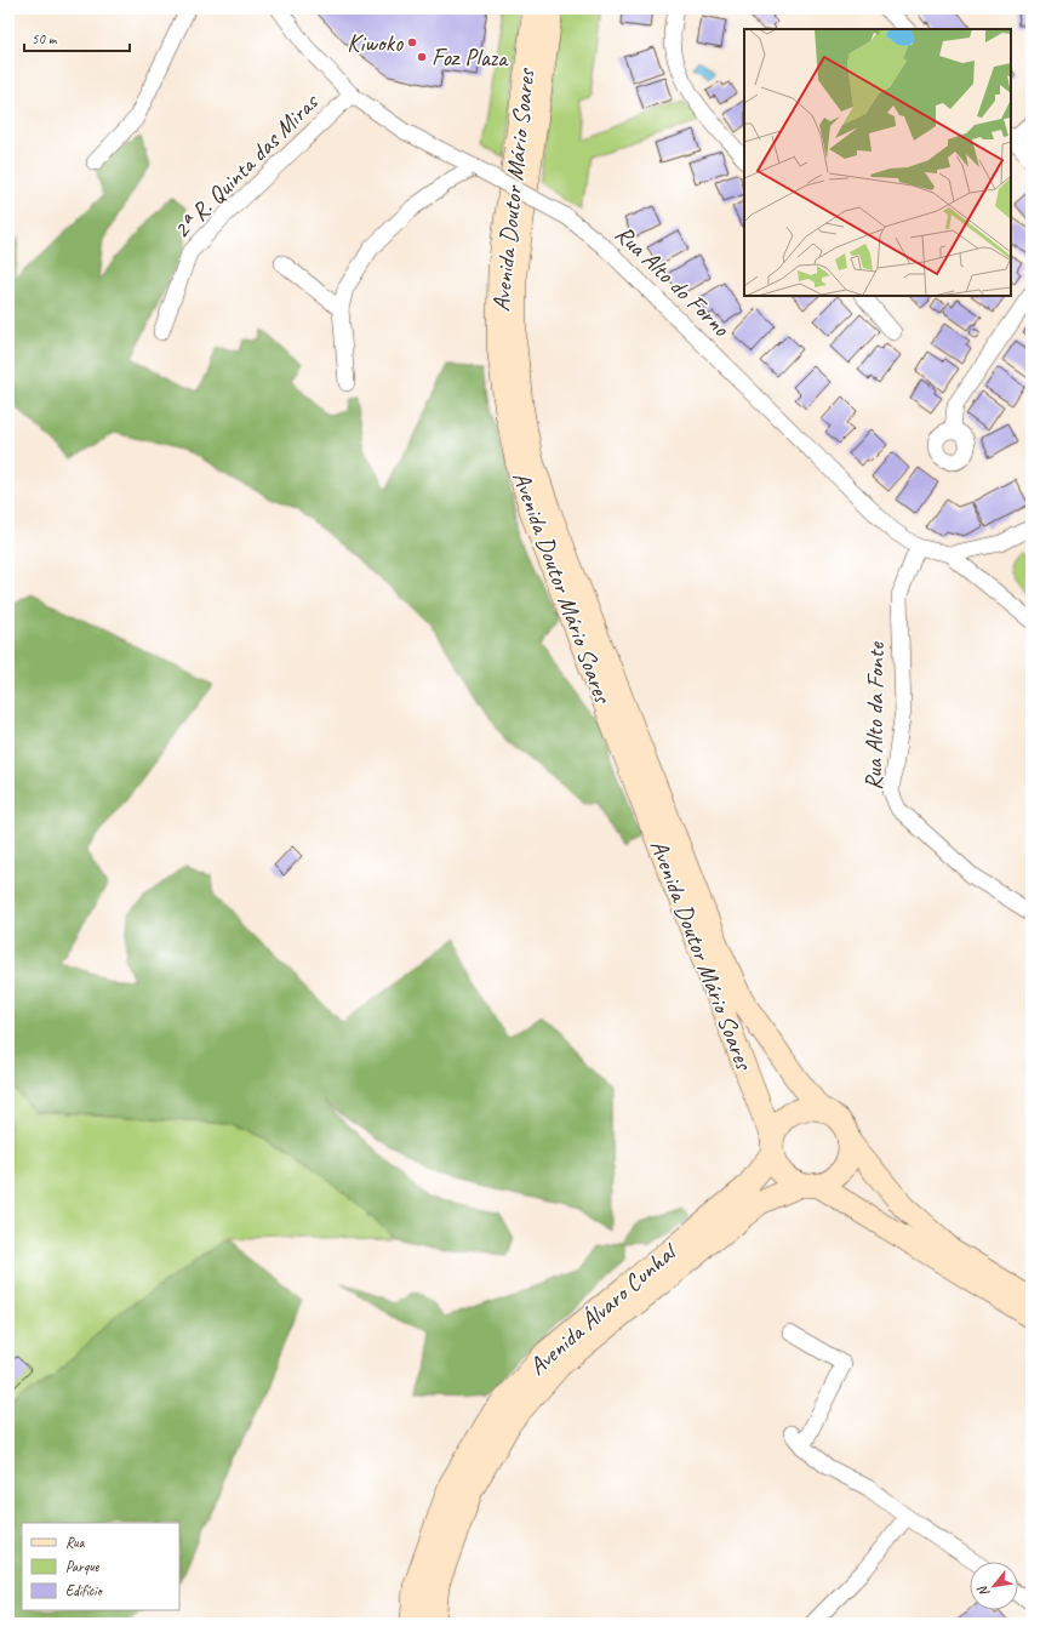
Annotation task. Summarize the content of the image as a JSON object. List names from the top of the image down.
{
  "streets": {
    "main road": ["Avenida Doutor Mário Soares", "Avenida Álvaro Cunhal"],
    "street": ["2ª R. Quinta das Miras", "Rua Alto do Forno", "Rua Alto da Fonte"]
  },
  "crossings": [
    ["2ª R. Quinta das Miras", "Rua Alto do Forno"],
    ["Avenida Doutor Mário Soares", "Avenida Álvaro Cunhal"],
    ["Rua Alto do Forno", "Rua Alto da Fonte"]
  ],
  "places": ["Kiwoko", "Foz Plaza"],
  "legend": ["Rua", "Parque", "Edifício"],
  "scale_bar": "50 m",
  "north": "bottom left"
}
